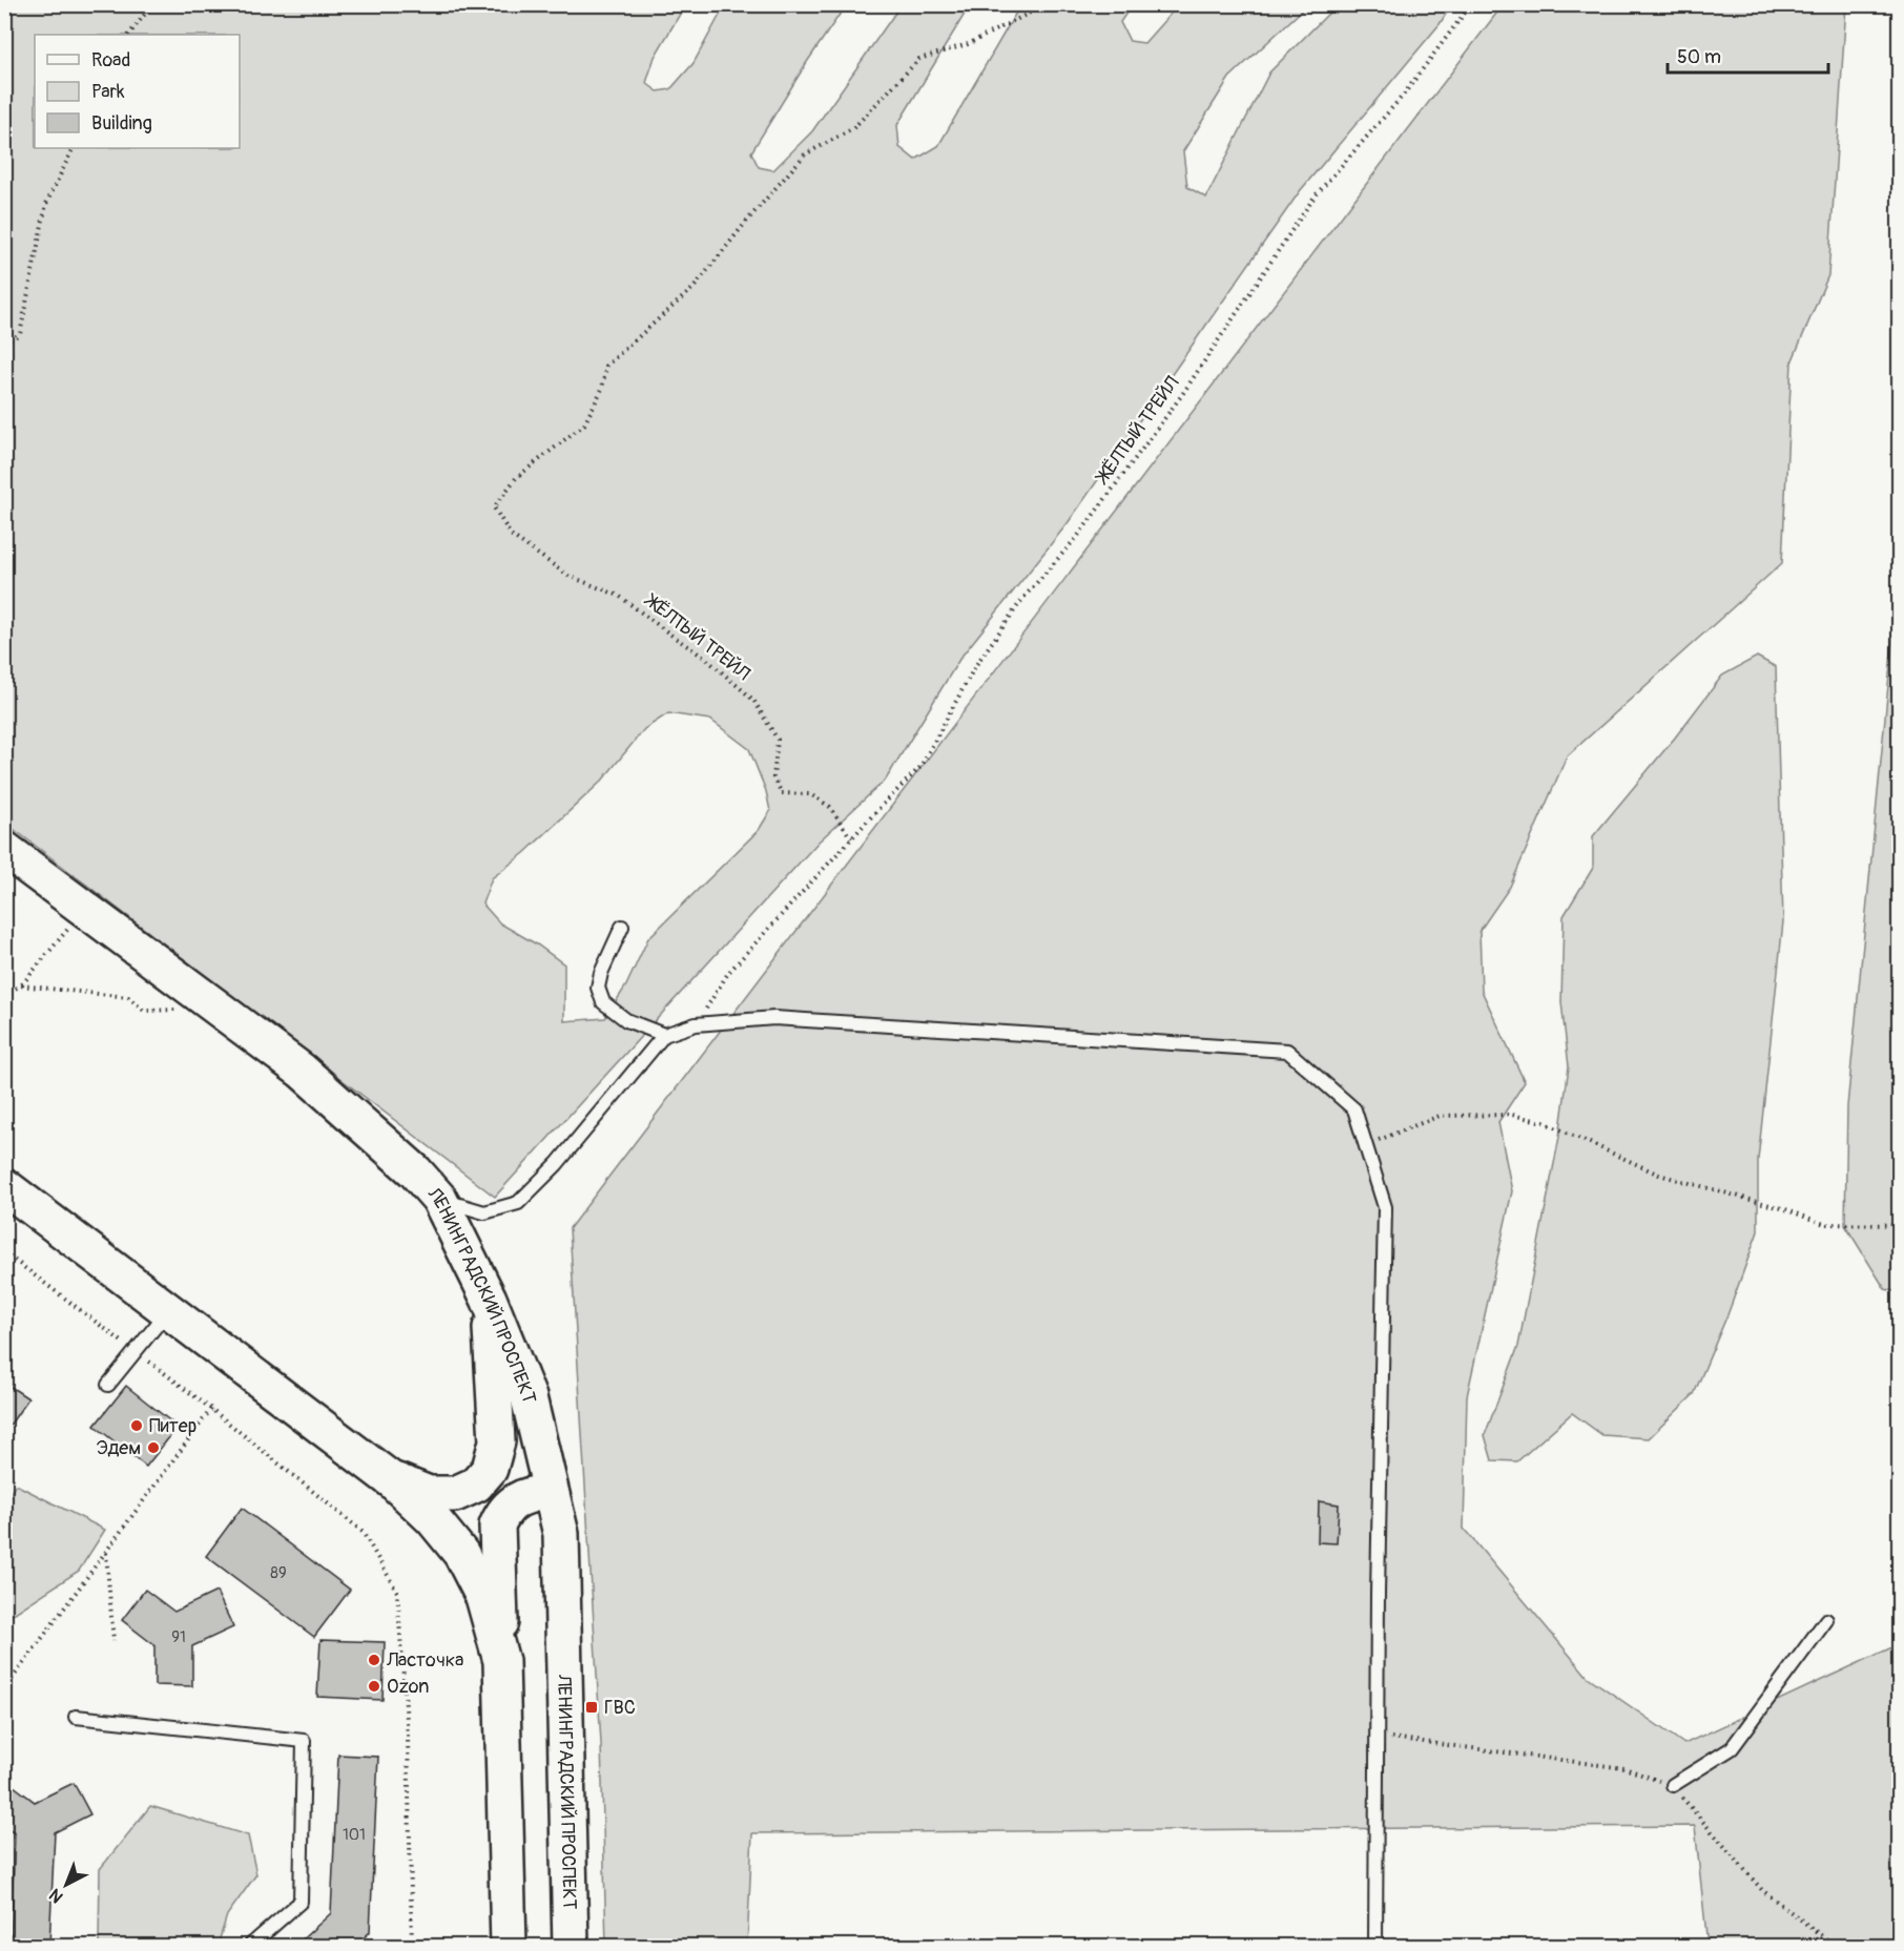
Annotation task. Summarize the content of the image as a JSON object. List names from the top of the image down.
{
  "streets": {
    "main road": ["ЛЕНИНГРАДСКИЙ ПРОСПЕКТ"],
    "path": ["ЖЁЛТЫЙ ТРЕЙЛ"]
  },
  "places": {
    "other": [
      "Питер",
      "Эдем",
      "Ласточка",
      "Ozon"
    ],
    "transit": ["ГВС"]
  },
  "house_numbers": ["89", "91", "101"],
  "legend": ["Road", "Park", "Building"],
  "scale_bar": "50 m",
  "north": "bottom left"
}
